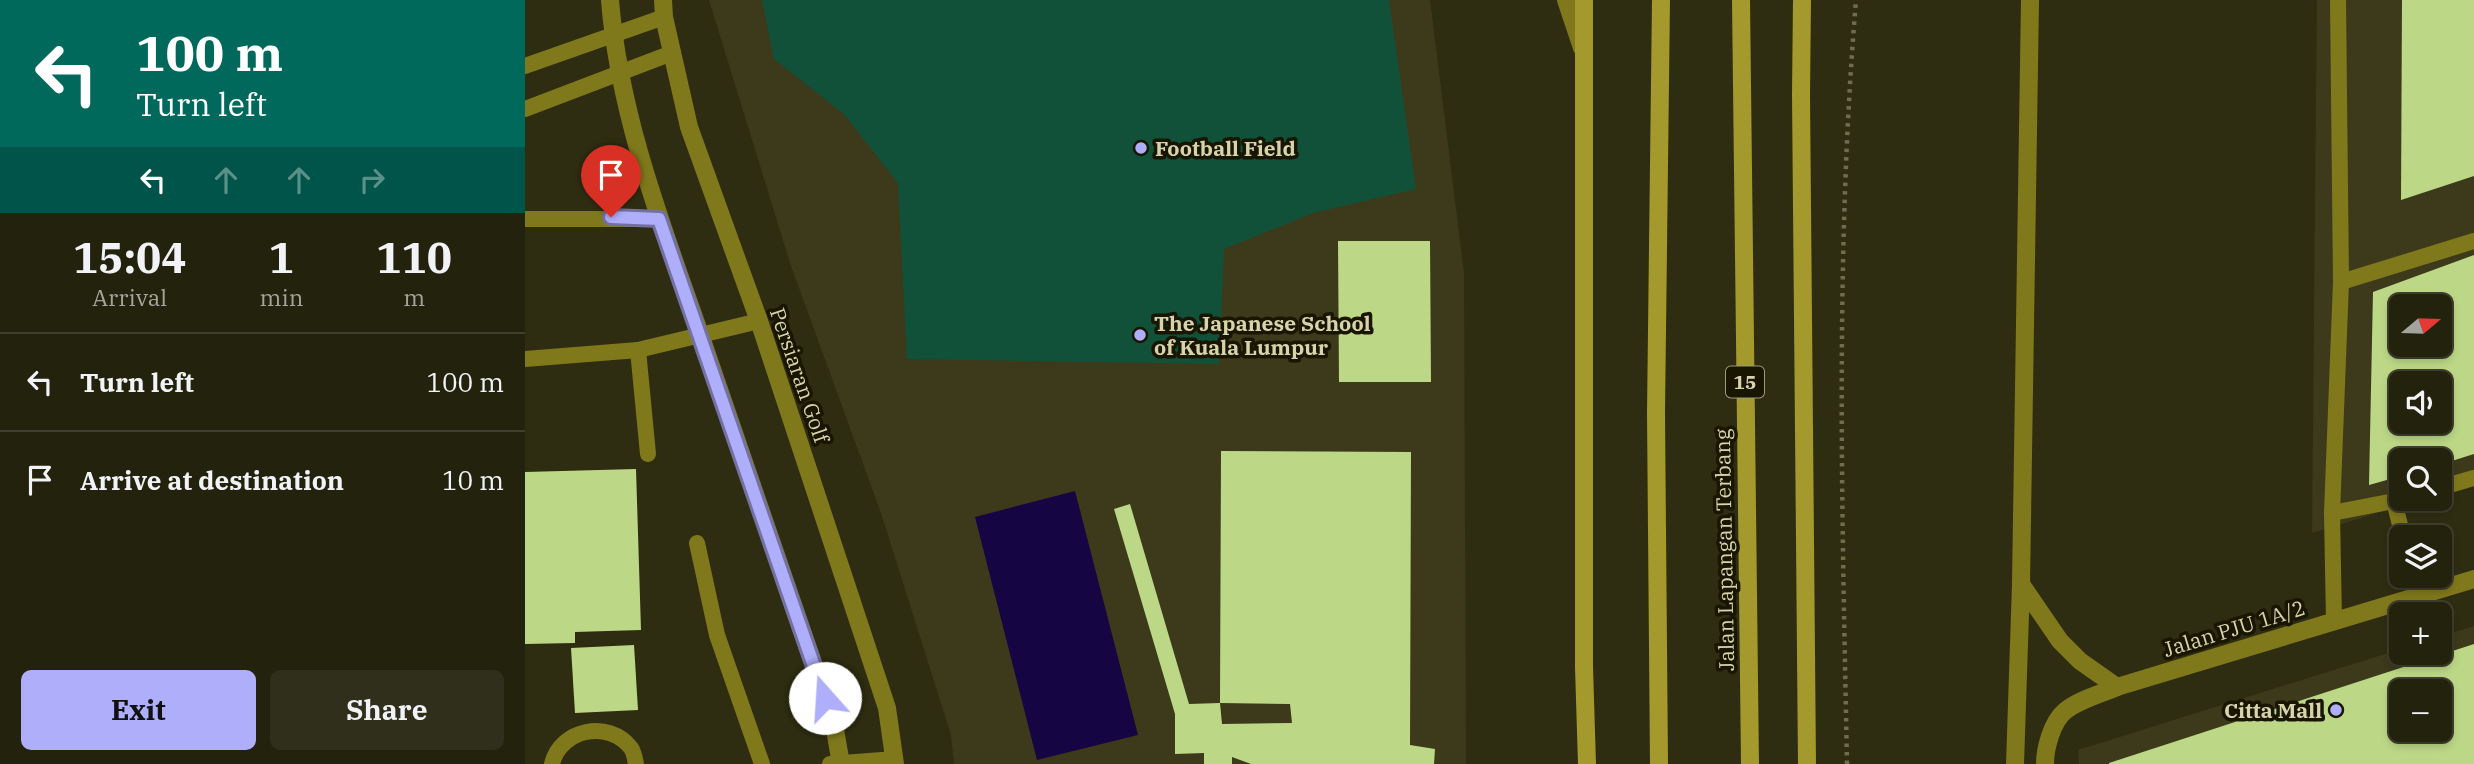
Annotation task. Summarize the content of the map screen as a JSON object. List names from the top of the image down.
{
  "streets": {
    "main road": ["15", "Jalan Lapangan Terbang"],
    "street": ["Persiaran Golf", "Jalan PJU 1A/2"]
  },
  "places": ["Football Field", "The Japanese School of Kuala Lumpur", "Citta Mall"],
  "north": "right",
  "page": {
    "turn": ["100 m", "Turn left"],
    "eta": [
      "15:04",
      "Arrival",
      "1",
      "min",
      "110",
      "m"
    ],
    "map_buttons": ["+", "−"],
    "list": [
      {
        "name": "Turn left",
        "value": "100 m"
      },
      {
        "name": "Arrive at destination",
        "value": "10 m"
      }
    ],
    "buttons": ["Exit", "Share"]
  }
}
